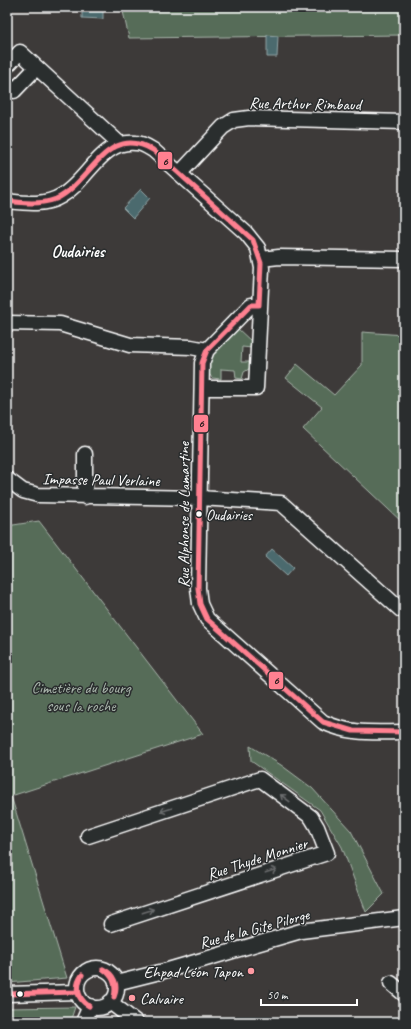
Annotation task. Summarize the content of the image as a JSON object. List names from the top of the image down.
{
  "streets": {
    "street": [
      "Rue Arthur Rimbaud",
      "Impasse Paul Verlaine",
      "Rue Alphonse de Lamartine",
      "Rue Thyde Monnier",
      "Rue de la Gite Pilorge"
    ]
  },
  "crossings": [
    ["Impasse Paul Verlaine", "Rue Alphonse de Lamartine"]
  ],
  "districts": ["Oudairies"],
  "parks": ["Cimetière du bourg sous la roche"],
  "places": ["Oudairies", "Ehpad Léon Tapon", "Calvaire"],
  "lines": ["transit line 6"],
  "scale_bar": "50 m"
}
